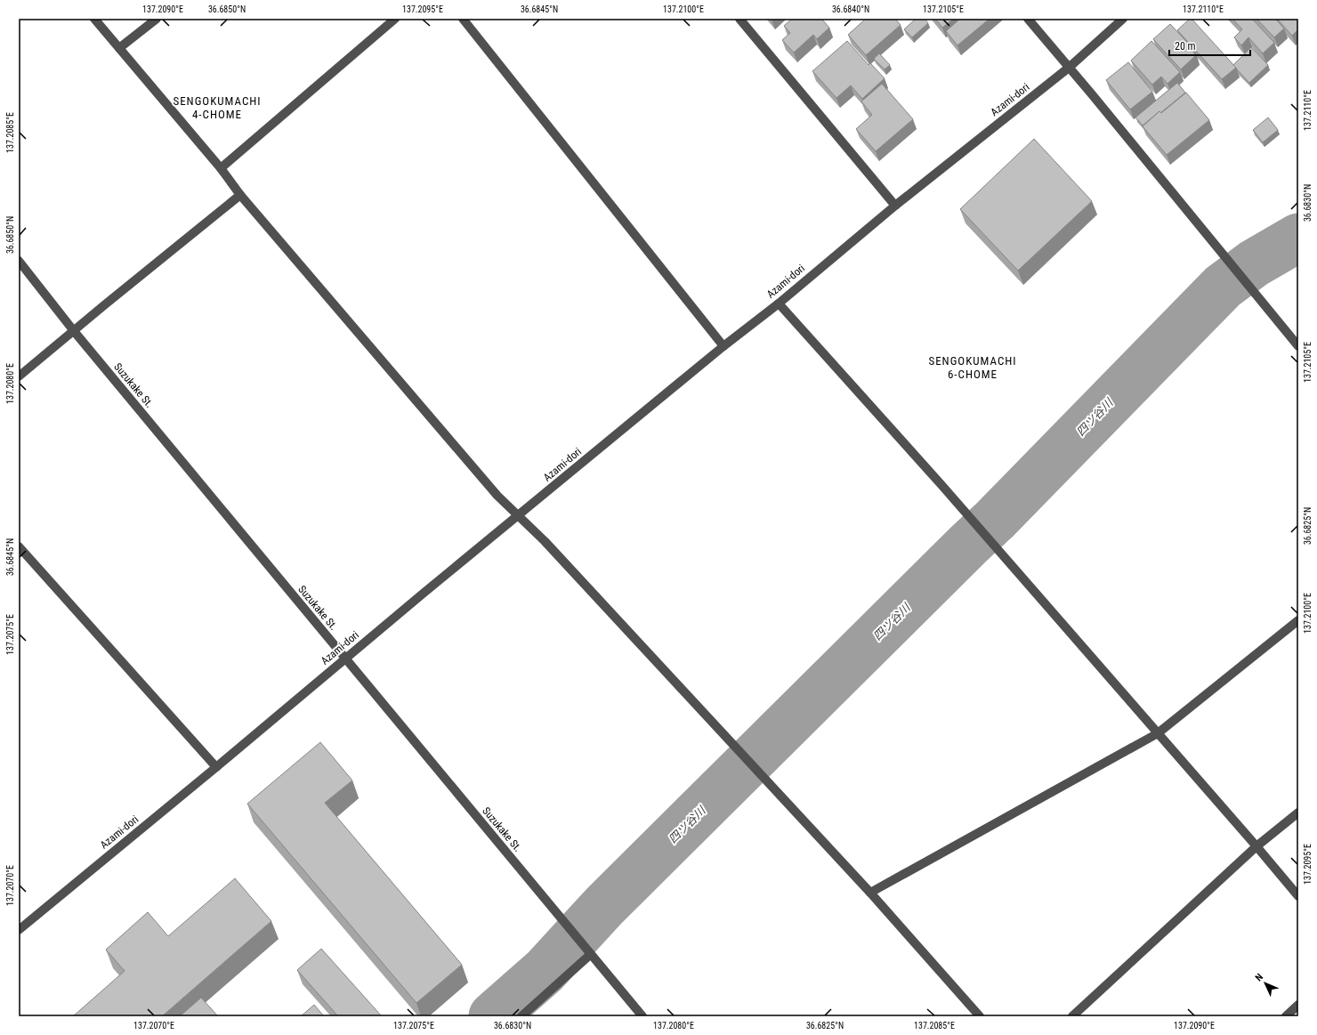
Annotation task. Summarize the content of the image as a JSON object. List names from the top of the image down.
{
  "streets": {
    "street": ["Azami-dori", "Suzukake St."]
  },
  "crossings": [
    ["Azami-dori", "Suzukake St."]
  ],
  "districts": ["SENGOKUMACHI 4-CHOME", "SENGOKUMACHI 6-CHOME"],
  "water": ["四ツ谷川"],
  "scale_bar": "20 m",
  "north": "top left",
  "coordinates": [
    "137.2090°E",
    "36.6850°N",
    "137.2095°E",
    "36.6845°N",
    "137.2100°E",
    "36.6840°N",
    "137.2105°E",
    "137.2110°E",
    "137.2085°E",
    "36.6830°N",
    "137.2080°E",
    "36.6825°N",
    "137.2075°E",
    "137.2070°E"
  ]
}
